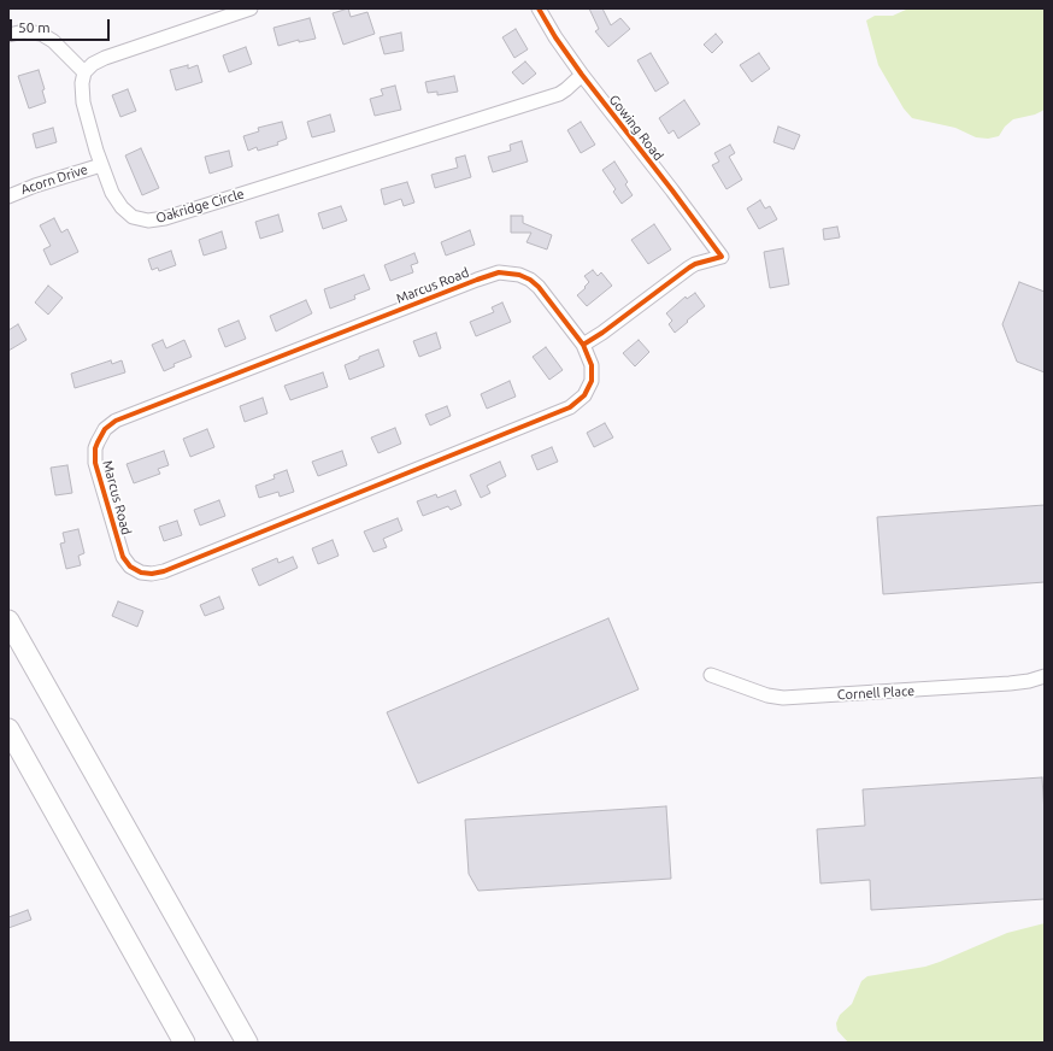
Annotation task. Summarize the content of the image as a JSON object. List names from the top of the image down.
{
  "streets": {
    "street": [
      "Gowing Road",
      "Acorn Drive",
      "Oakridge Circle",
      "Marcus Road",
      "Cornell Place"
    ]
  },
  "crossings": [
    ["Gowing Road", "Oakridge Circle"],
    ["Gowing Road", "Marcus Road"],
    ["Acorn Drive", "Oakridge Circle"]
  ],
  "scale_bar": "50 m"
}
